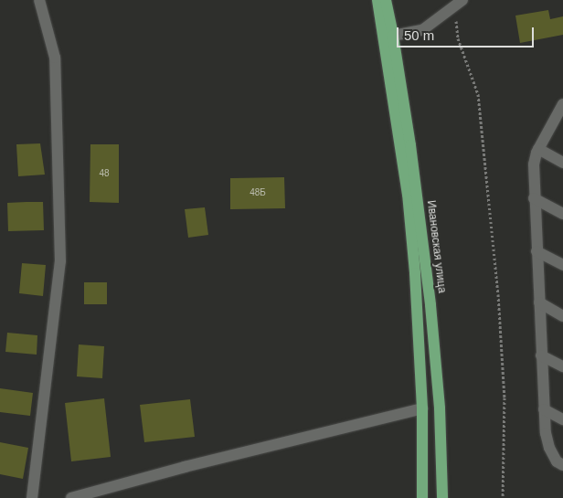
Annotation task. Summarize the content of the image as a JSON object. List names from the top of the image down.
{
  "streets": {
    "main road": ["Ивановская улица"]
  },
  "house_numbers": ["48", "48Б"],
  "scale_bar": "50 m"
}
